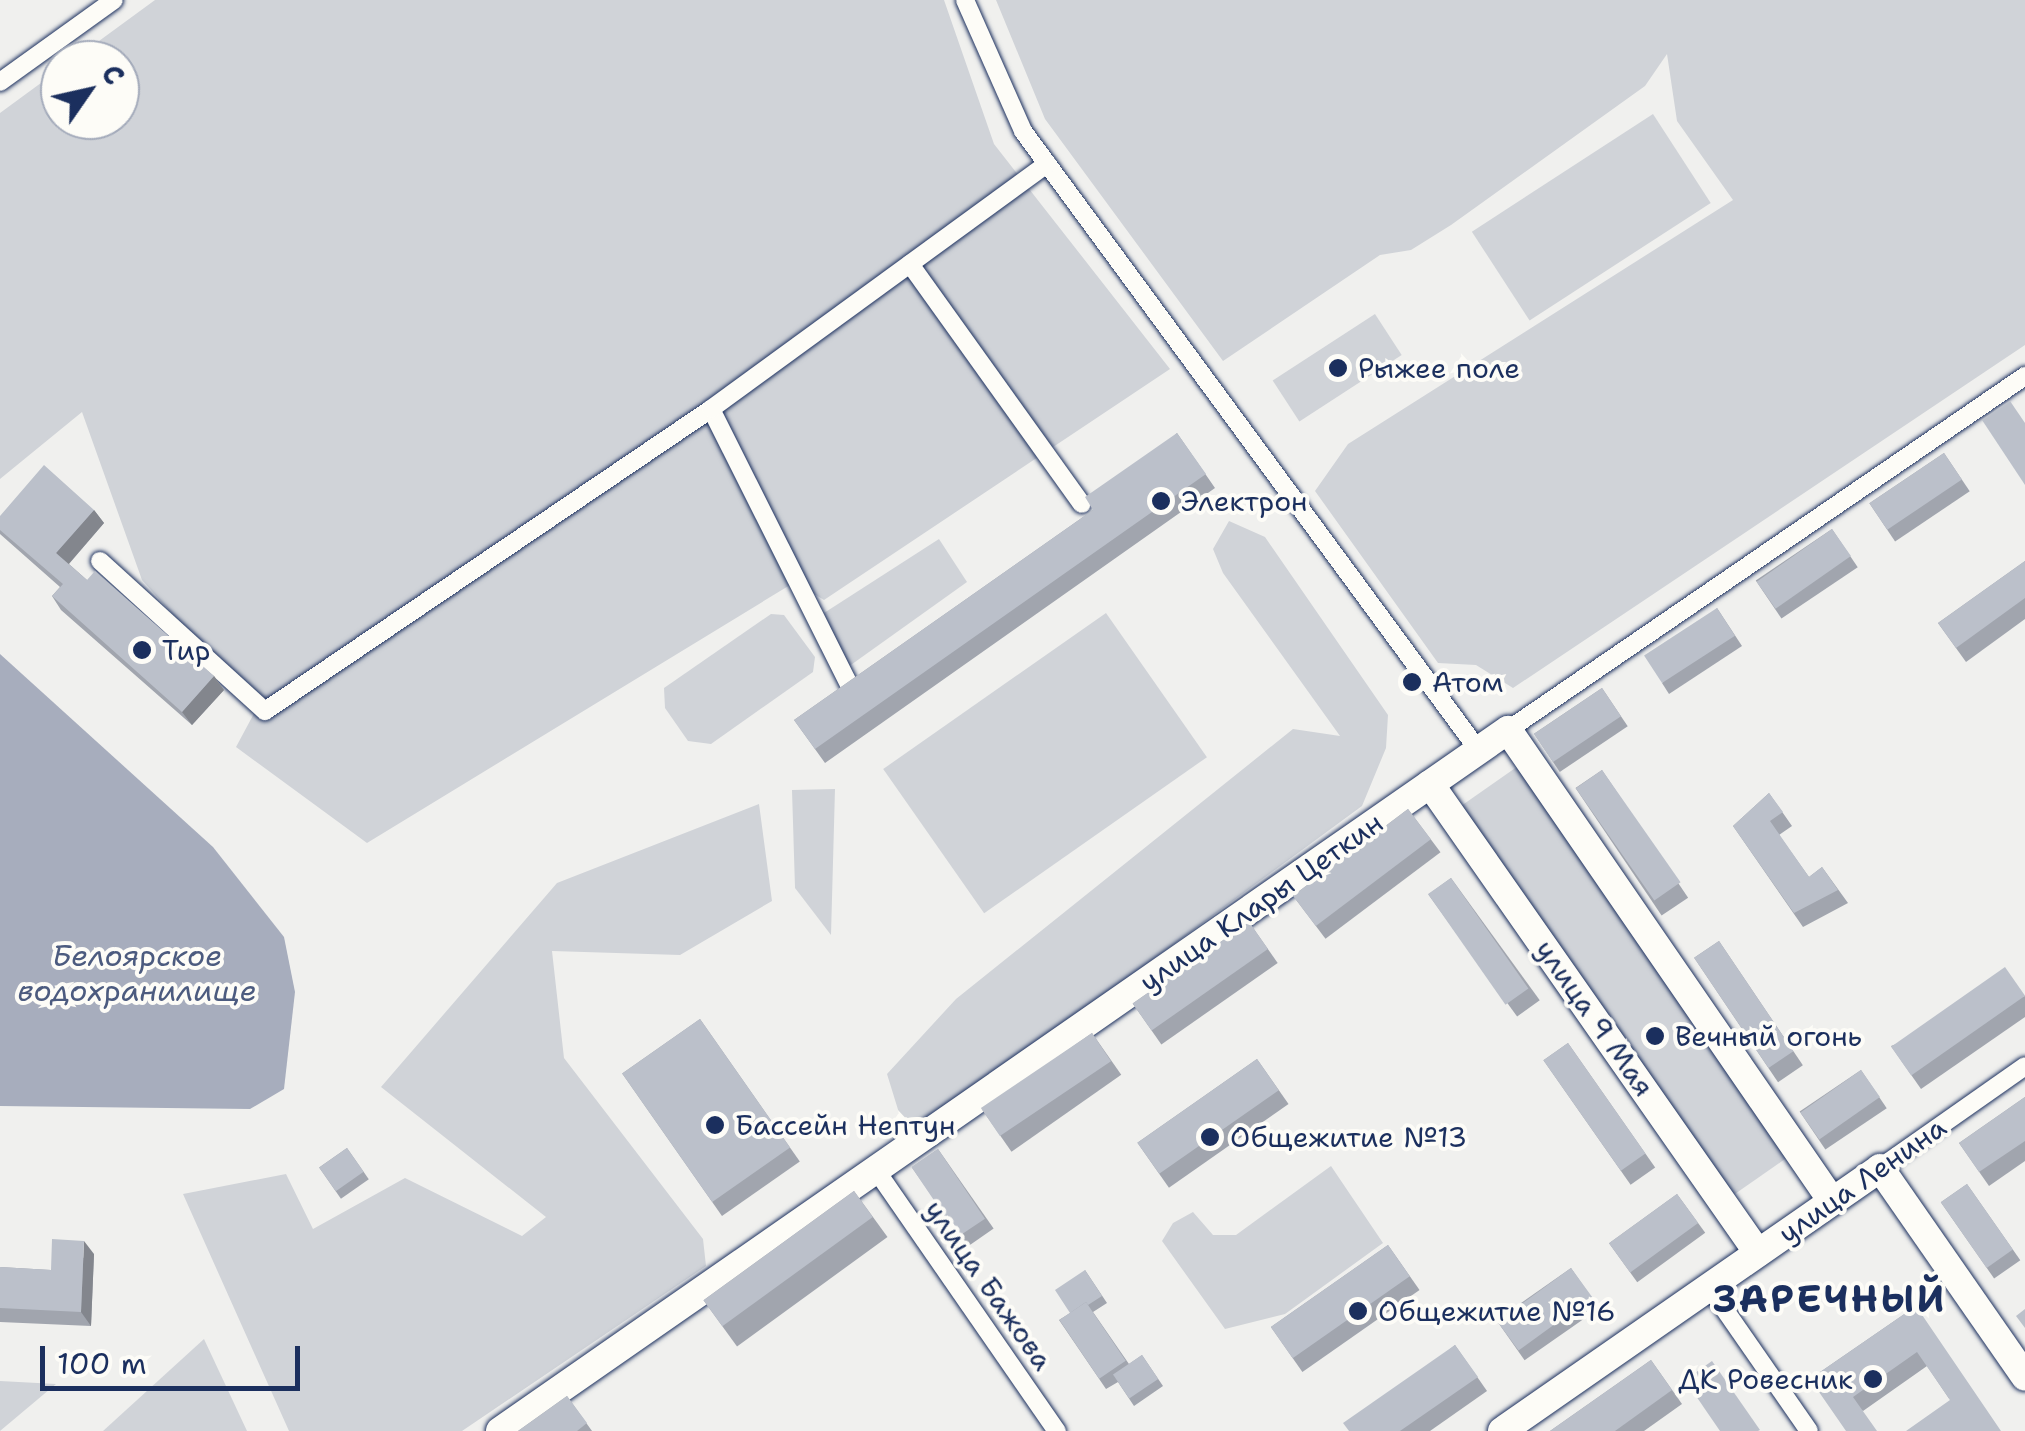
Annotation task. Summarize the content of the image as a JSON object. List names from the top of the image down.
{
  "streets": {
    "street": [
      "улица Клары Цеткин",
      "улица 9 Мая",
      "улица Ленина",
      "улица Бажова"
    ]
  },
  "crossings": [
    ["улица Клары Цеткин", "улица 9 Мая"],
    ["улица Клары Цеткин", "улица Бажова"],
    ["улица 9 Мая", "улица Ленина"]
  ],
  "districts": ["ЗАРЕЧНЫЙ"],
  "water": ["Белоярское водохранилище"],
  "places": [
    "Рыжее поле",
    "Электрон",
    "Тир",
    "Атом",
    "Вечный огонь",
    "Бассейн Нептун",
    "Общежитие №13",
    "Общежитие №16",
    "ДК Ровесник"
  ],
  "scale_bar": "100 m",
  "north": "top right"
}
